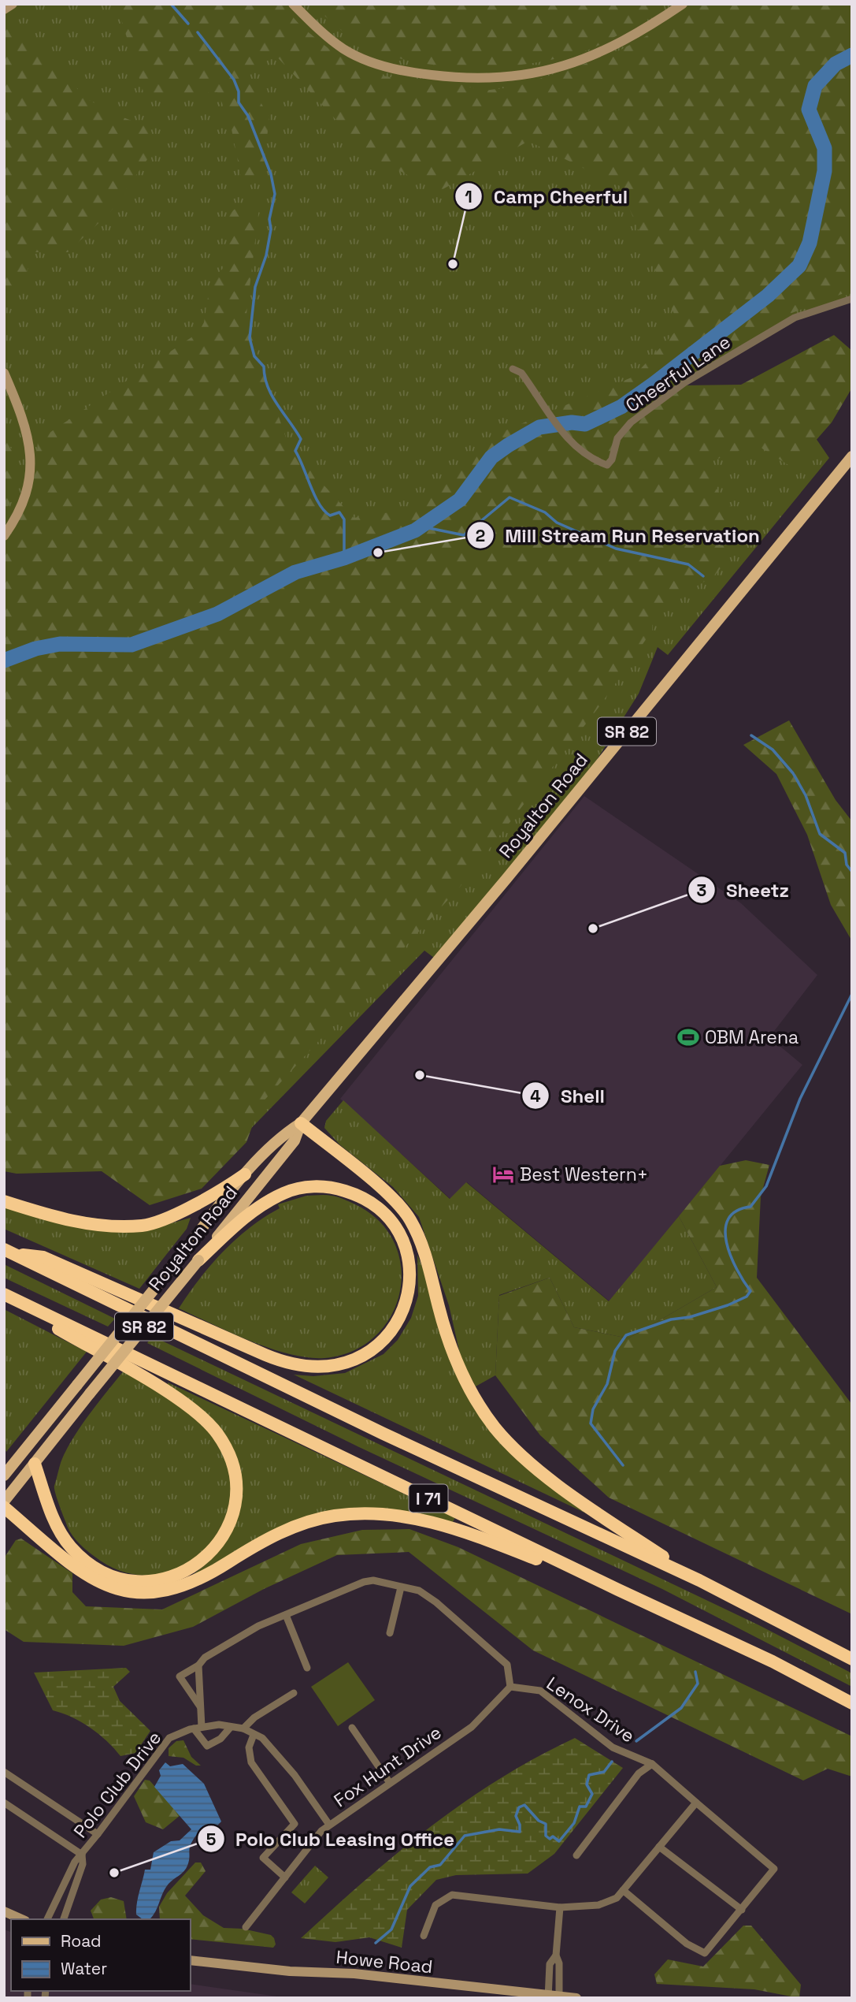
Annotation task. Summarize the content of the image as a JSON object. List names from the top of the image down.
{
  "streets": {
    "highway": ["I 71"],
    "main road": ["SR 82", "Royalton Road"],
    "street": [
      "Cheerful Lane",
      "Lenox Drive",
      "Fox Hunt Drive",
      "Polo Club Drive",
      "Howe Road"
    ]
  },
  "crossings": [
    ["Lenox Drive", "Fox Hunt Drive"],
    ["Fox Hunt Drive", "Polo Club Drive"]
  ],
  "places": {
    "other": [
      "Camp Cheerful",
      "Mill Stream Run Reservation",
      "Sheetz",
      "Shell",
      "Polo Club Leasing Office"
    ],
    "sports": ["OBM Arena"],
    "hotel": ["Best Western+"]
  },
  "legend": ["Road", "Water"]
}
